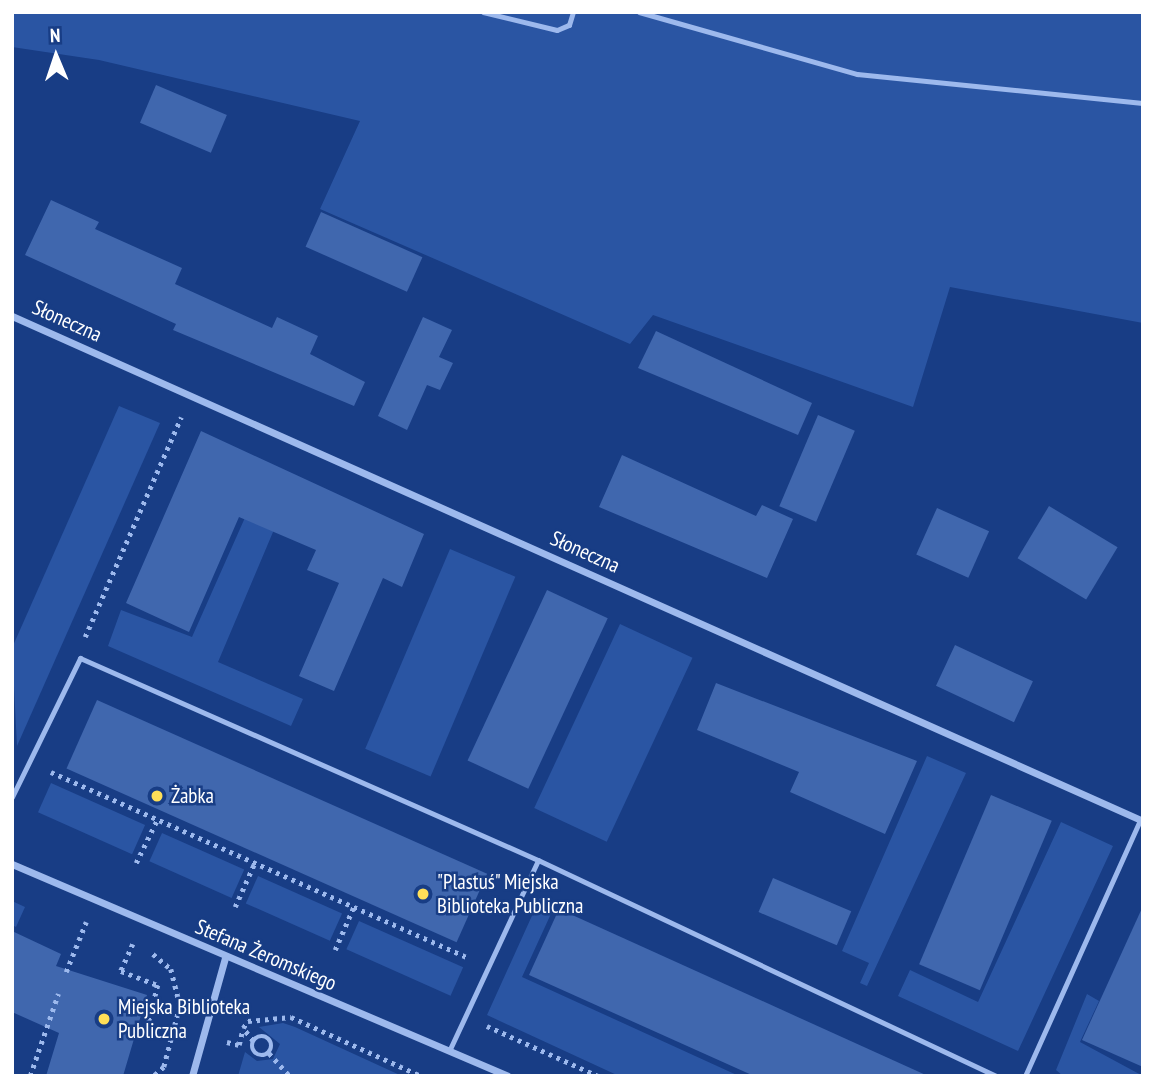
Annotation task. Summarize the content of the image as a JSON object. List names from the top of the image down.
{
  "streets": {
    "street": ["Słoneczna", "Stefana Żeromskiego"]
  },
  "places": ["Żabka", "\"Plastuś\" Miejska Biblioteka Publiczna", "Miejska Biblioteka Publiczna"],
  "north": "top"
}
